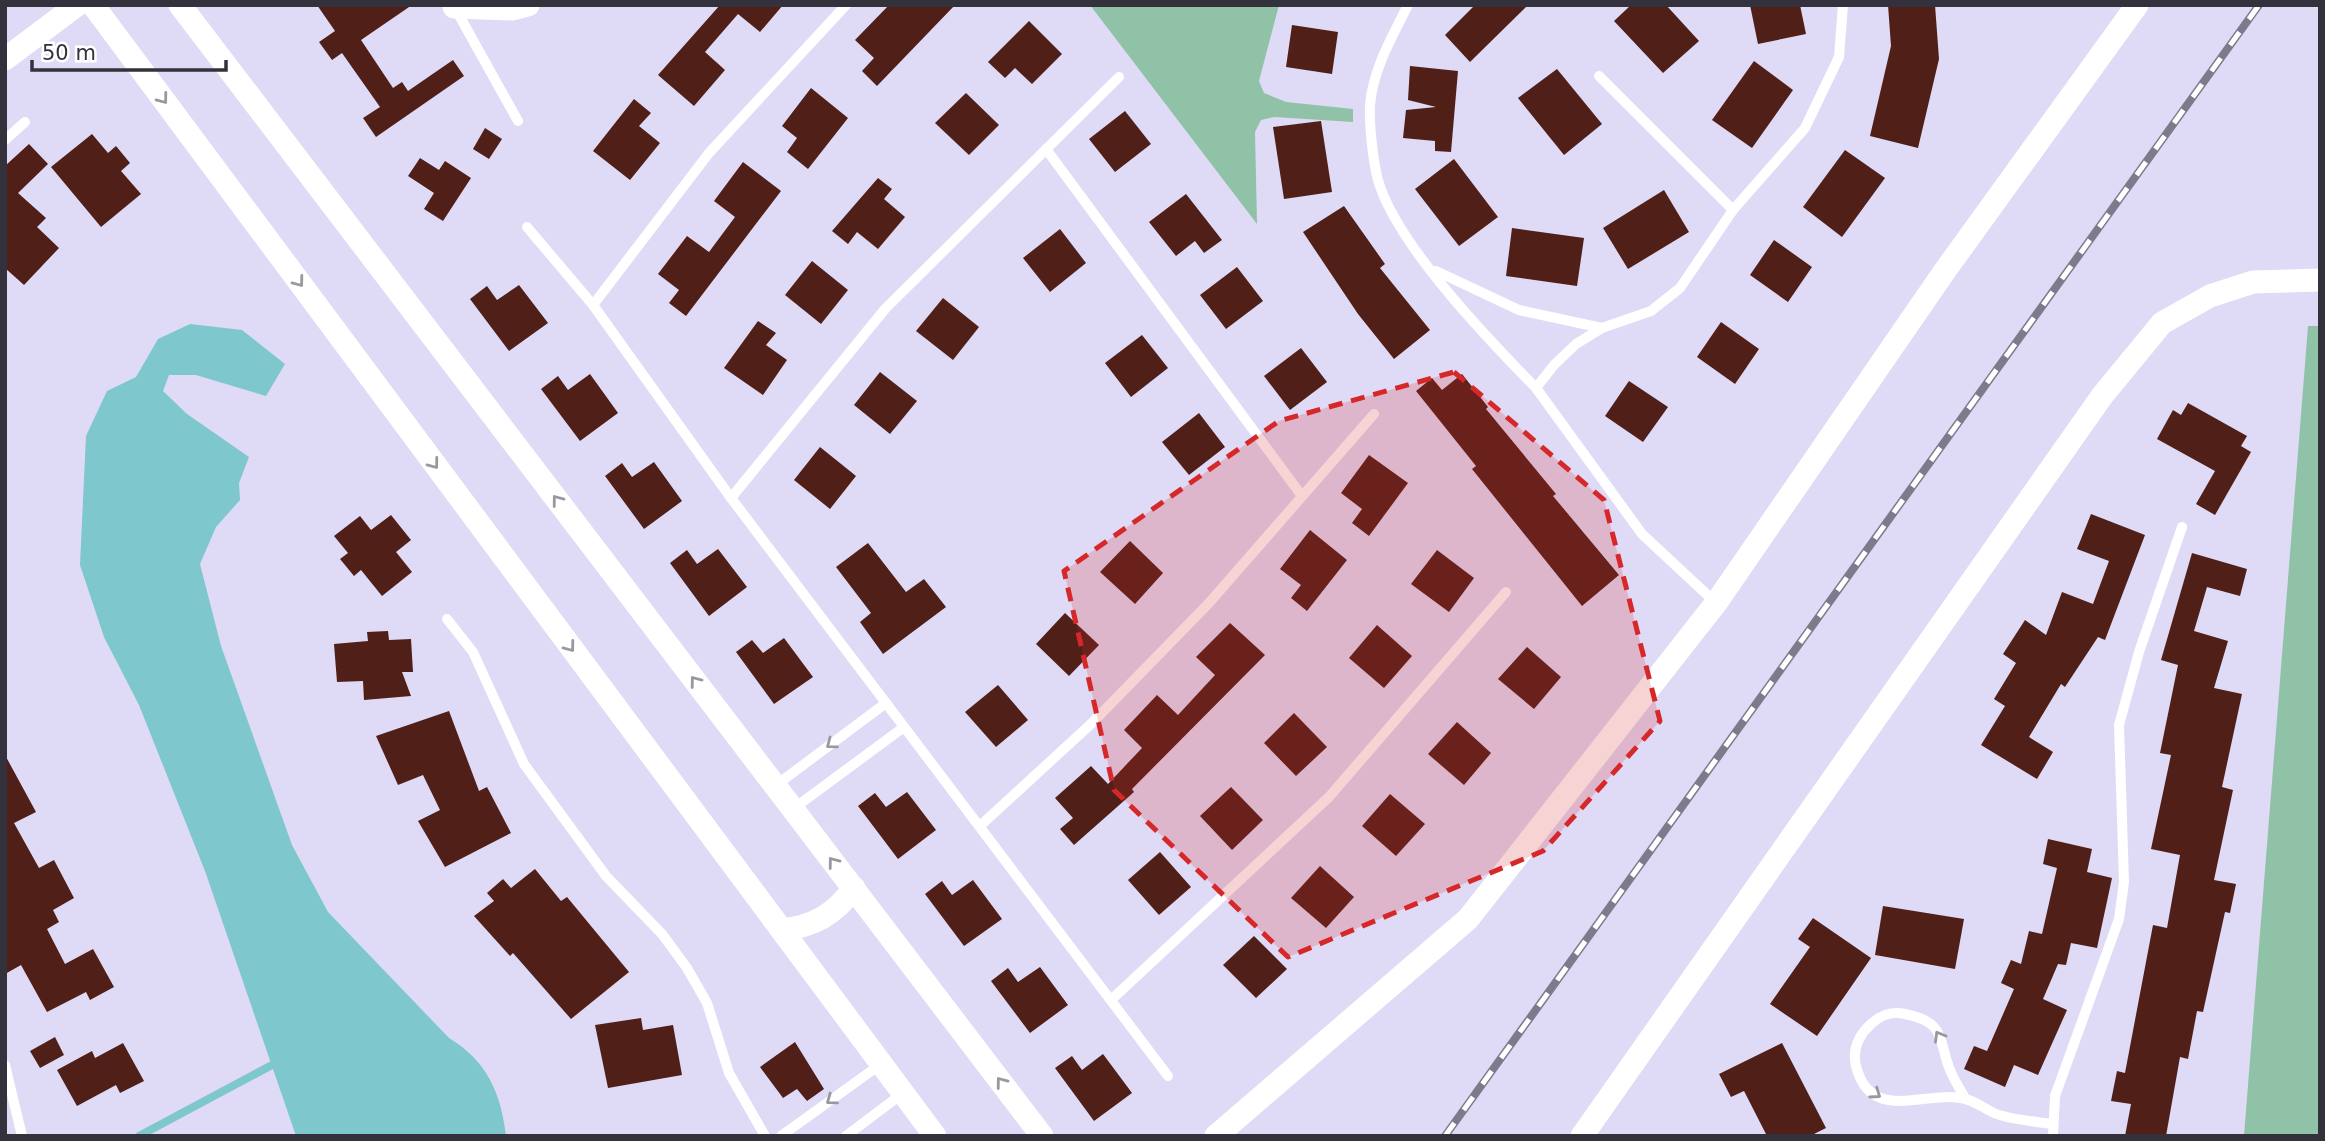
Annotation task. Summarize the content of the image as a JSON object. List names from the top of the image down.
{
  "scale_bar": "50 m"
}
